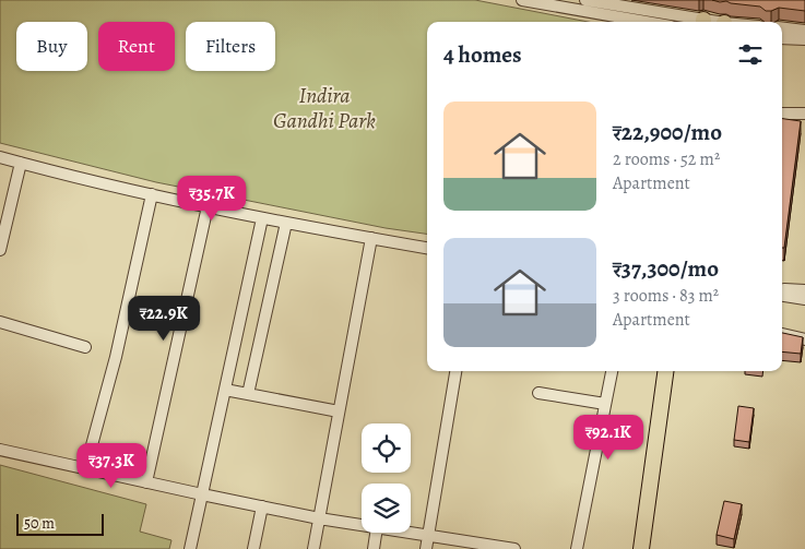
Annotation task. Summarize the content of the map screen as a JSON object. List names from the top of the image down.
{
  "parks": ["Indira Gandhi Park"],
  "scale_bar": "50 m",
  "page": {
    "chip": ["Buy", "Rent", "Filters"],
    "heading": "4 homes",
    "list": [
      {
        "name": "₹22,900/mo",
        "note": "2 rooms · 52 m² · Apartment"
      },
      {
        "name": "₹37,300/mo",
        "note": "3 rooms · 83 m² · Apartment"
      }
    ],
    "price": [
      "₹35.7K",
      "₹22.9K",
      "₹92.1K",
      "₹37.3K"
    ],
    "scale": "50 m"
  }
}
